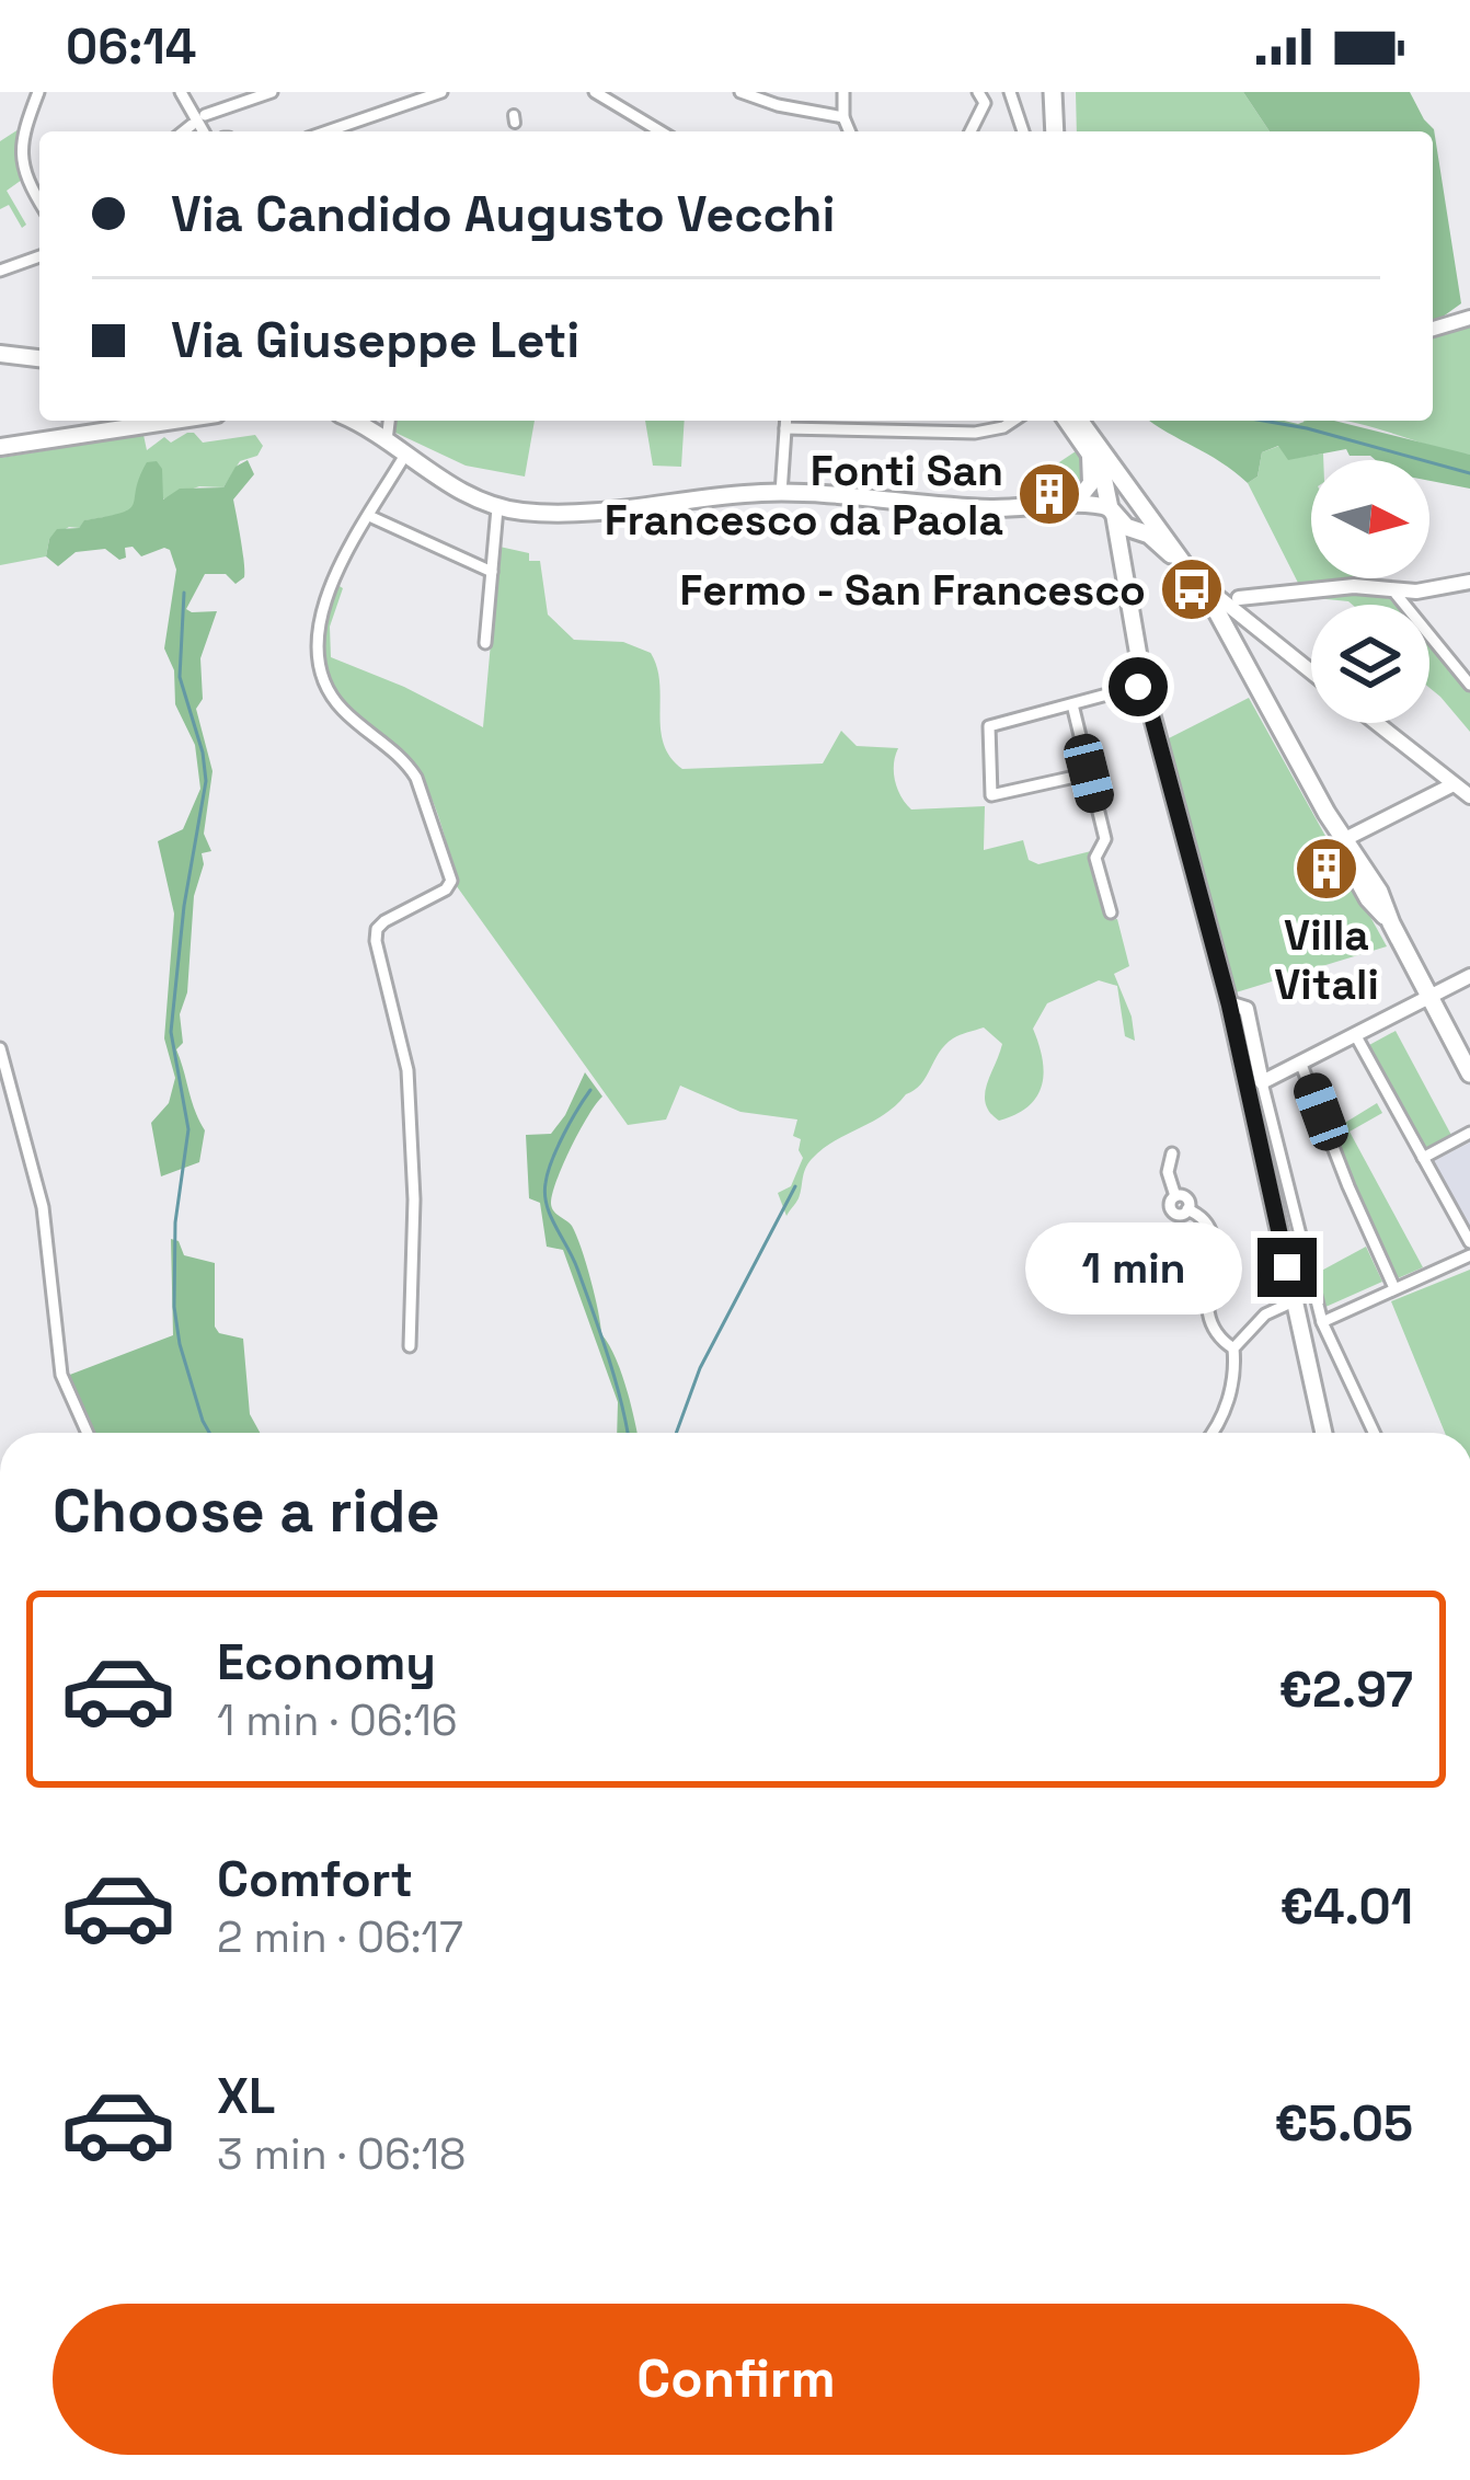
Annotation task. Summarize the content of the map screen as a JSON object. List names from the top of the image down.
{
  "places": {
    "building": ["Fonti San Francesco da Paola", "Villa Vitali"],
    "bus stop": ["Fermo - San Francesco"]
  },
  "north": "right",
  "page": {
    "status": "06:14",
    "banner": ["Via Candido Augusto Vecchi", "Via Giuseppe Leti"],
    "bubble": "1 min",
    "heading": "Choose a ride",
    "list": [
      {
        "name": "Economy",
        "note": "1 min · 06:16",
        "value": "€2.97"
      },
      {
        "name": "Comfort",
        "note": "2 min · 06:17",
        "value": "€4.01"
      },
      {
        "name": "XL",
        "note": "3 min · 06:18",
        "value": "€5.05"
      }
    ],
    "buttons": "Confirm"
  }
}
